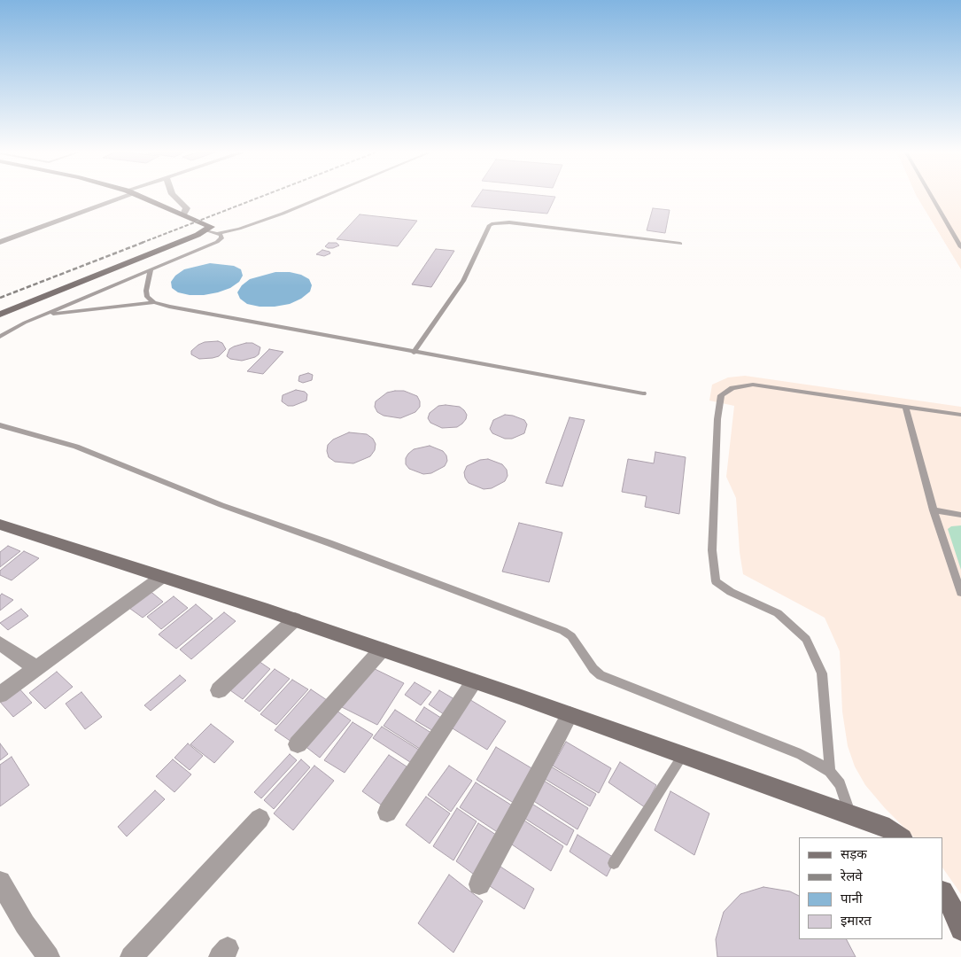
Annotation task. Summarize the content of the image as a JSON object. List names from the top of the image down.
{
  "legend": [
    "सड़क",
    "रेलवे",
    "पानी",
    "इमारत"
  ]
}
